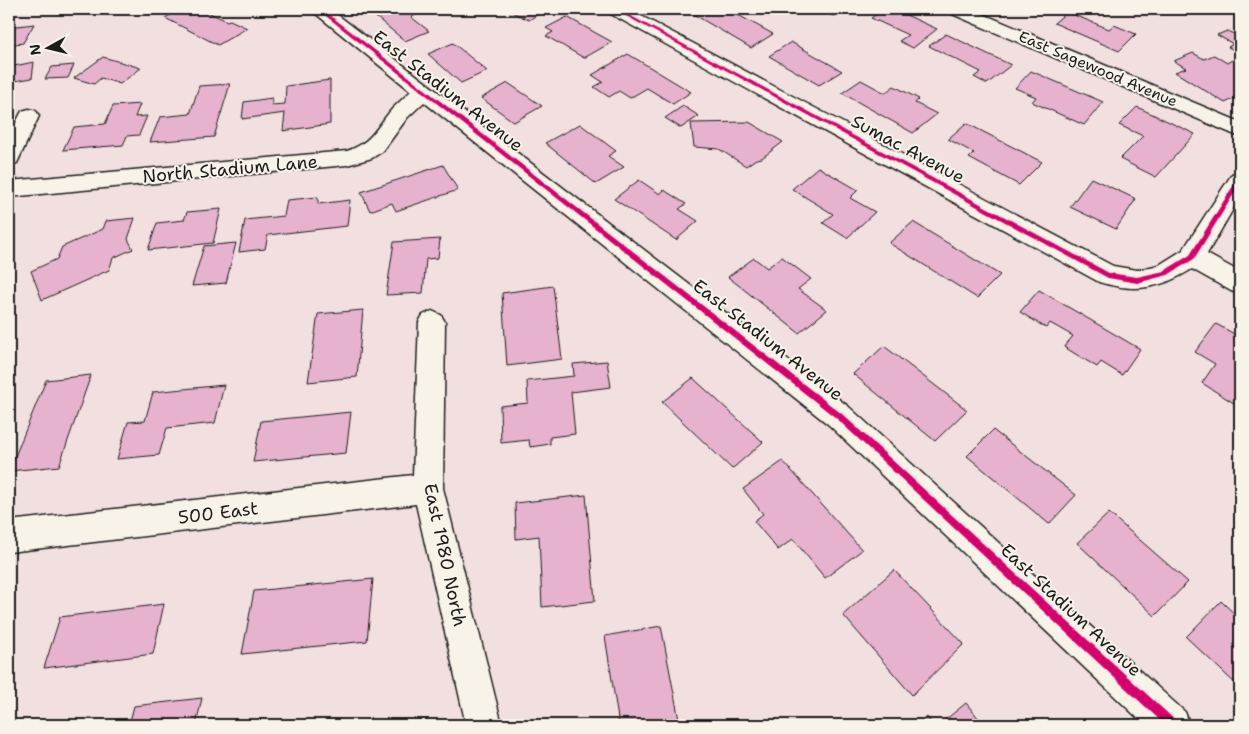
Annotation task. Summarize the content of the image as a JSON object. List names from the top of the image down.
{
  "streets": {
    "street": [
      "East Sagewood Avenue",
      "East Stadium Avenue",
      "Sumac Avenue",
      "North Stadium Lane",
      "500 East",
      "East 1980 North"
    ]
  },
  "crossings": [
    ["East Stadium Avenue", "North Stadium Lane"],
    ["500 East", "East 1980 North"]
  ],
  "north": "left"
}
